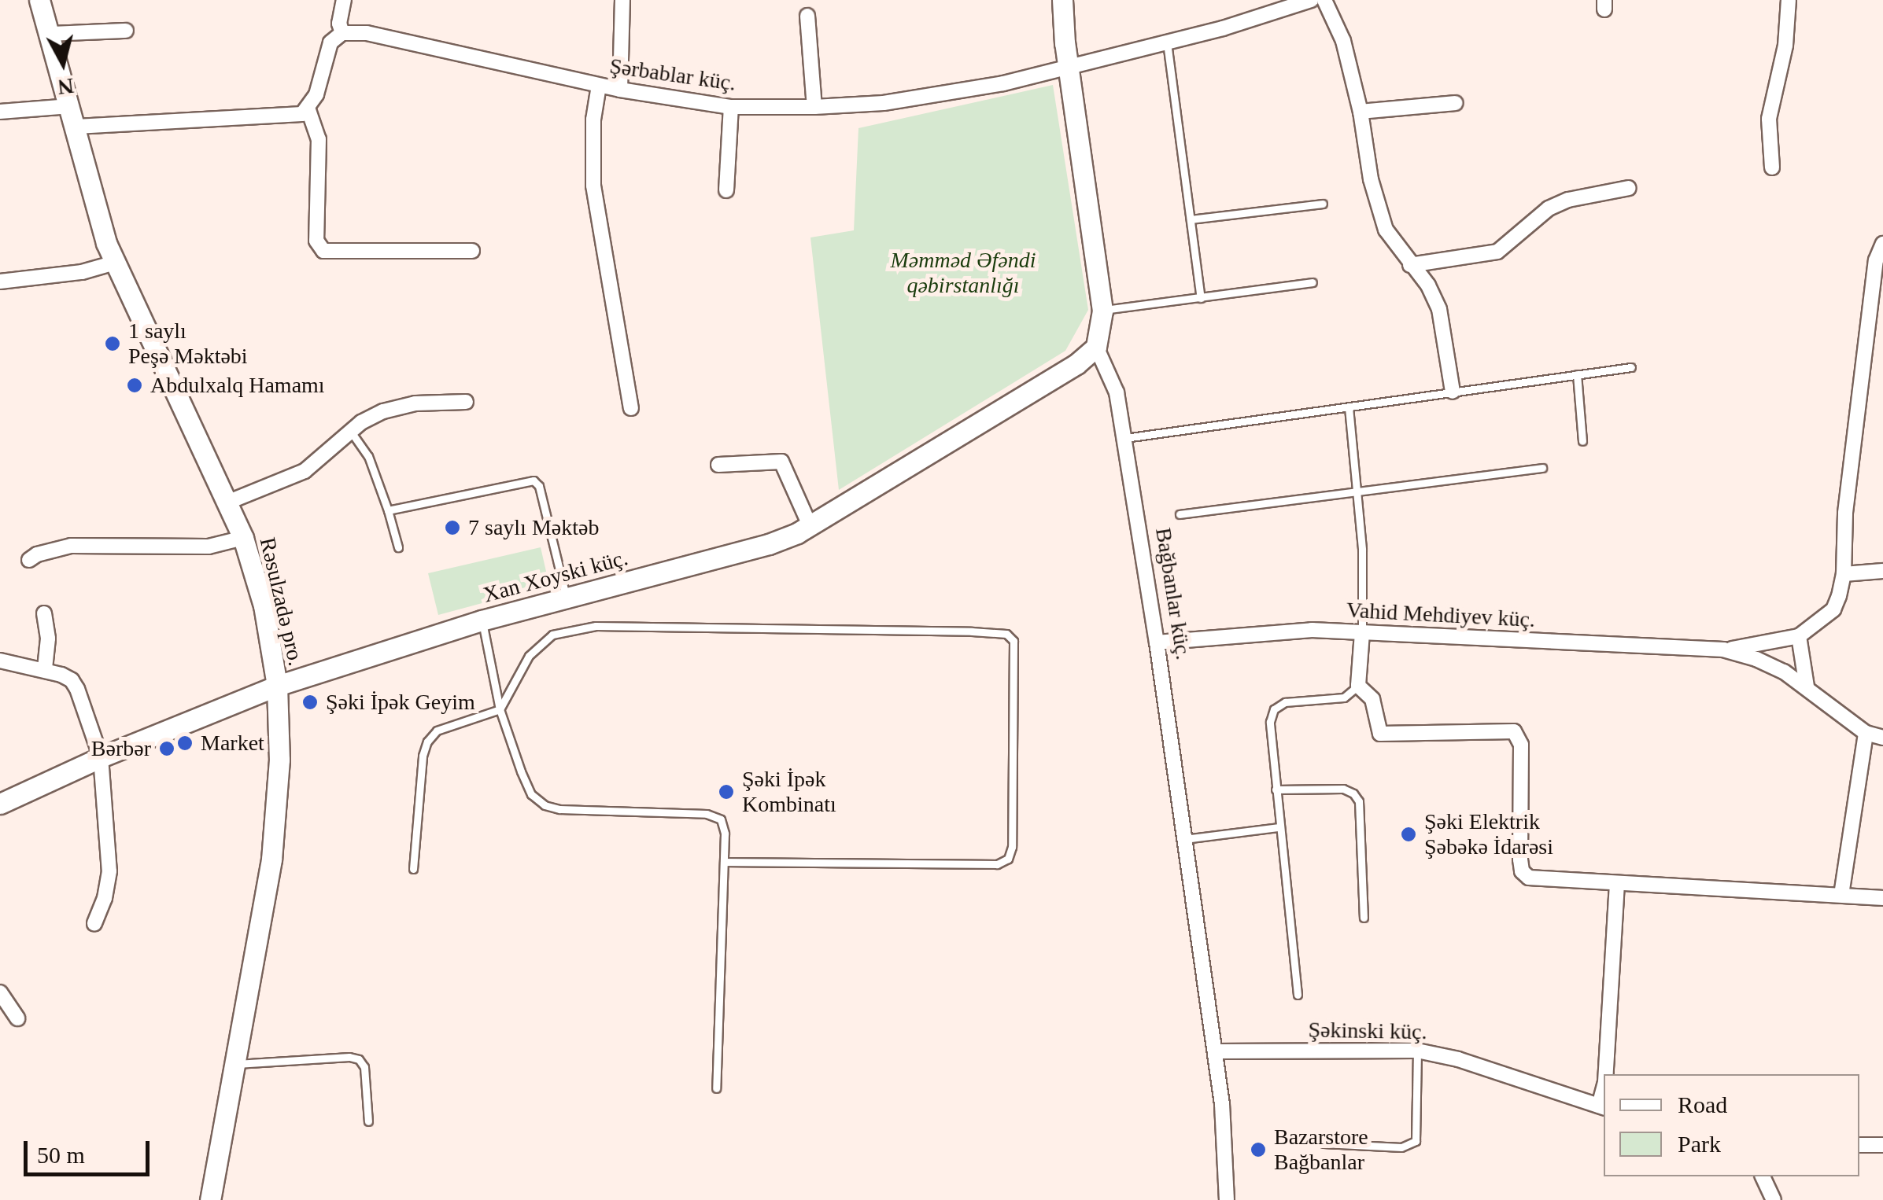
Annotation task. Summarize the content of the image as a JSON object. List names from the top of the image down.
{
  "streets": {
    "street": [
      "Şərbablar küç.",
      "Xan Xoyski küç.",
      "Bağbanlar küç.",
      "Rəsulzadə pro.",
      "Vahid Mehdiyev küç.",
      "Şəkinski küç."
    ]
  },
  "crossings": [
    ["Xan Xoyski küç.", "Bağbanlar küç."],
    ["Xan Xoyski küç.", "Rəsulzadə pro."],
    ["Bağbanlar küç.", "Vahid Mehdiyev küç."],
    ["Bağbanlar küç.", "Şəkinski küç."]
  ],
  "parks": ["Məmməd Əfəndi qəbirstanlığı"],
  "places": [
    "1 saylı Peşə Məktəbi",
    "Abdulxalq Hamamı",
    "7 saylı Məktəb",
    "Şəki İpək Geyim",
    "Market",
    "Bərbər",
    "Şəki İpək Kombinatı",
    "Şəki Elektrik Şəbəkə İdarəsi",
    "Bazarstore Bağbanlar"
  ],
  "legend": ["Road", "Park"],
  "scale_bar": "50 m",
  "north": "bottom"
}
